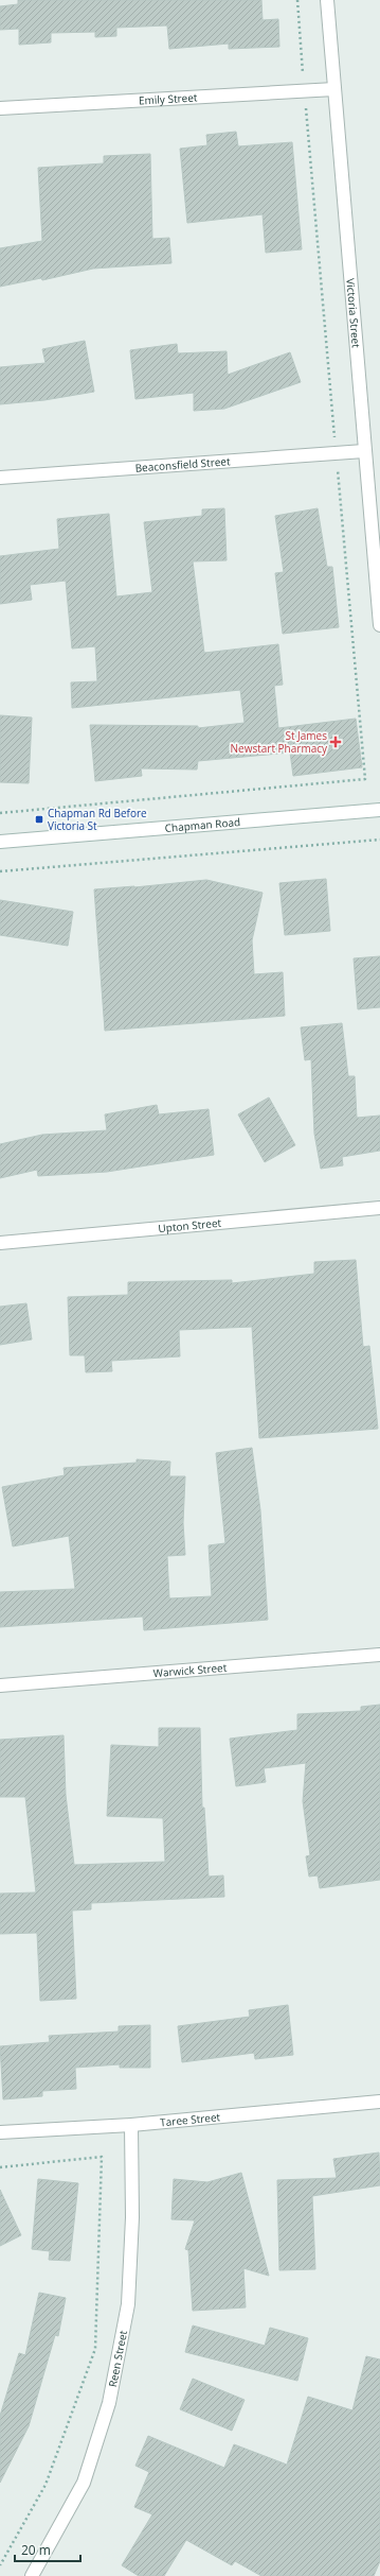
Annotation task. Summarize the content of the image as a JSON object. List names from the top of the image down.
{
  "streets": {
    "street": [
      "Emily Street",
      "Victoria Street",
      "Beaconsfield Street",
      "Chapman Road",
      "Upton Street",
      "Warwick Street",
      "Taree Street",
      "Reen Street"
    ]
  },
  "crossings": [
    ["Emily Street", "Victoria Street"],
    ["Victoria Street", "Beaconsfield Street"],
    ["Taree Street", "Reen Street"]
  ],
  "places": {
    "health": ["St James Newstart Pharmacy"],
    "transit": ["Chapman Rd Before Victoria St"]
  },
  "scale_bar": "20 m"
}
